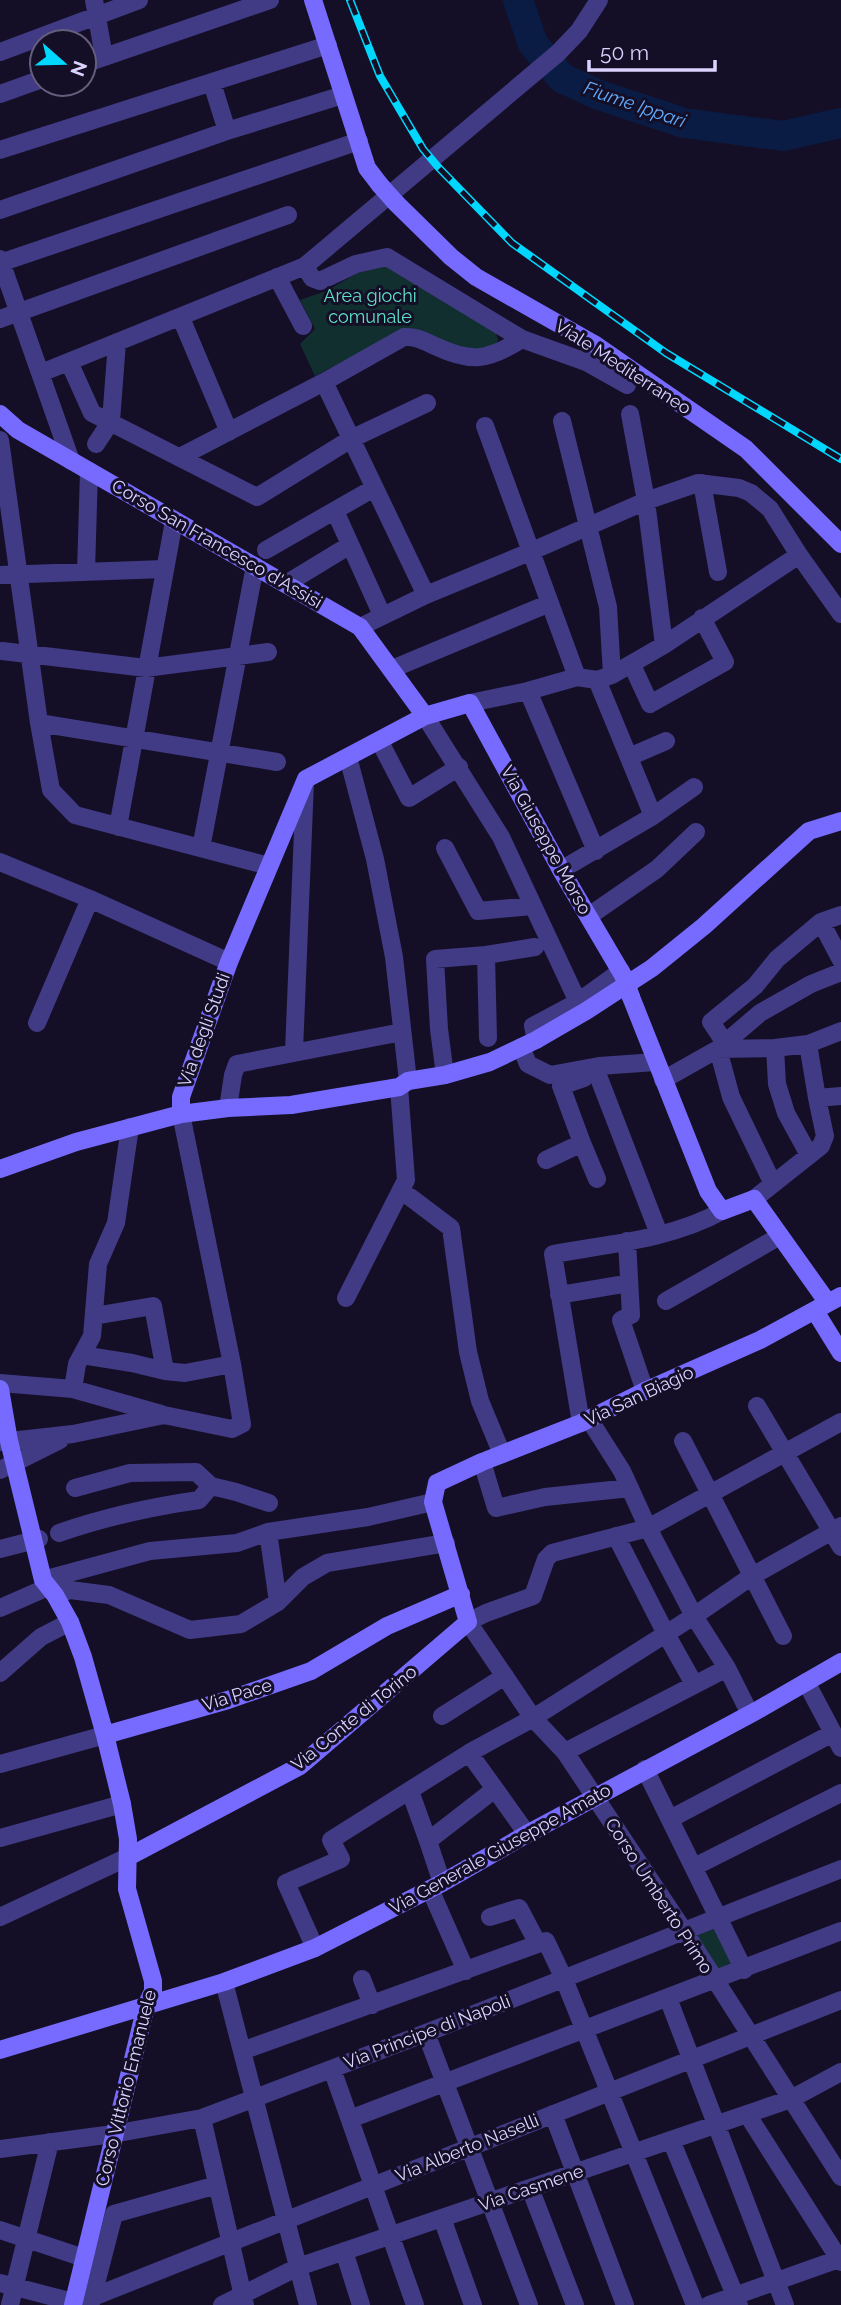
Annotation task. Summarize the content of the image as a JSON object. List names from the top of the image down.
{
  "streets": {
    "street": [
      "Viale Mediterraneo",
      "Corso San Francesco d'Assisi",
      "Via Giuseppe Morso",
      "Via degli Studi",
      "Via San Biagio",
      "Via Pace",
      "Via Conte di Torino",
      "Via Generale Giuseppe Amato",
      "Corso Umberto Primo",
      "Via Principe di Napoli",
      "Corso Vittorio Emanuele",
      "Via Alberto Naselli",
      "Via Casmene"
    ]
  },
  "crossings": [
    ["Via Pace", "Corso Vittorio Emanuele"],
    ["Via Conte di Torino", "Corso Umberto Primo"],
    ["Via Conte di Torino", "Corso Vittorio Emanuele"],
    ["Via Generale Giuseppe Amato", "Corso Umberto Primo"],
    ["Via Generale Giuseppe Amato", "Corso Vittorio Emanuele"],
    ["Corso Umberto Primo", "Via Principe di Napoli"],
    ["Corso Umberto Primo", "Via Alberto Naselli"],
    ["Corso Umberto Primo", "Via Casmene"],
    ["Via Principe di Napoli", "Corso Vittorio Emanuele"],
    ["Corso Vittorio Emanuele", "Via Alberto Naselli"]
  ],
  "water": ["Fiume Ippari"],
  "parks": ["Area giochi comunale"],
  "scale_bar": "50 m",
  "north": "right"
}
